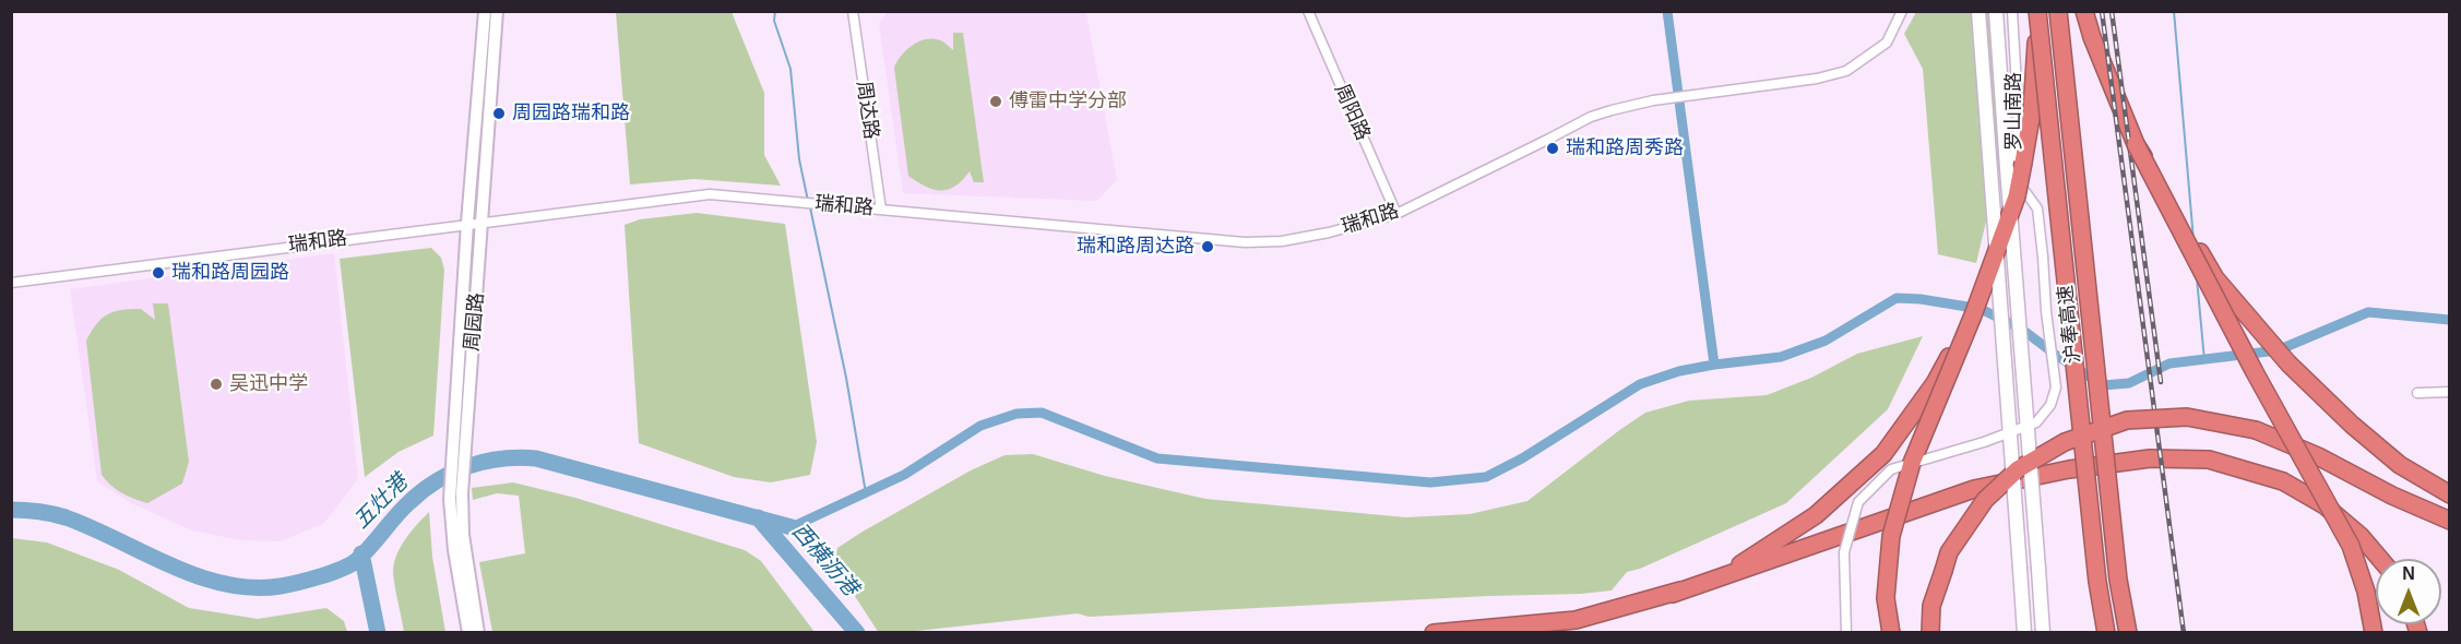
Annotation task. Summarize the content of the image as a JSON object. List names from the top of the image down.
{
  "streets": {
    "highway": ["沪奉高速"],
    "main road": ["罗山南路"],
    "street": [
      "周达路",
      "周阳路",
      "瑞和路",
      "周园路"
    ]
  },
  "crossings": [
    ["周达路", "瑞和路"],
    ["周阳路", "瑞和路"],
    ["瑞和路", "周园路"]
  ],
  "water": ["五灶港", "西横沥港"],
  "places": [
    "傅雷中学分部",
    "周园路瑞和路",
    "瑞和路周秀路",
    "瑞和路周达路",
    "瑞和路周园路",
    "吴迅中学"
  ],
  "north": "top"
}
